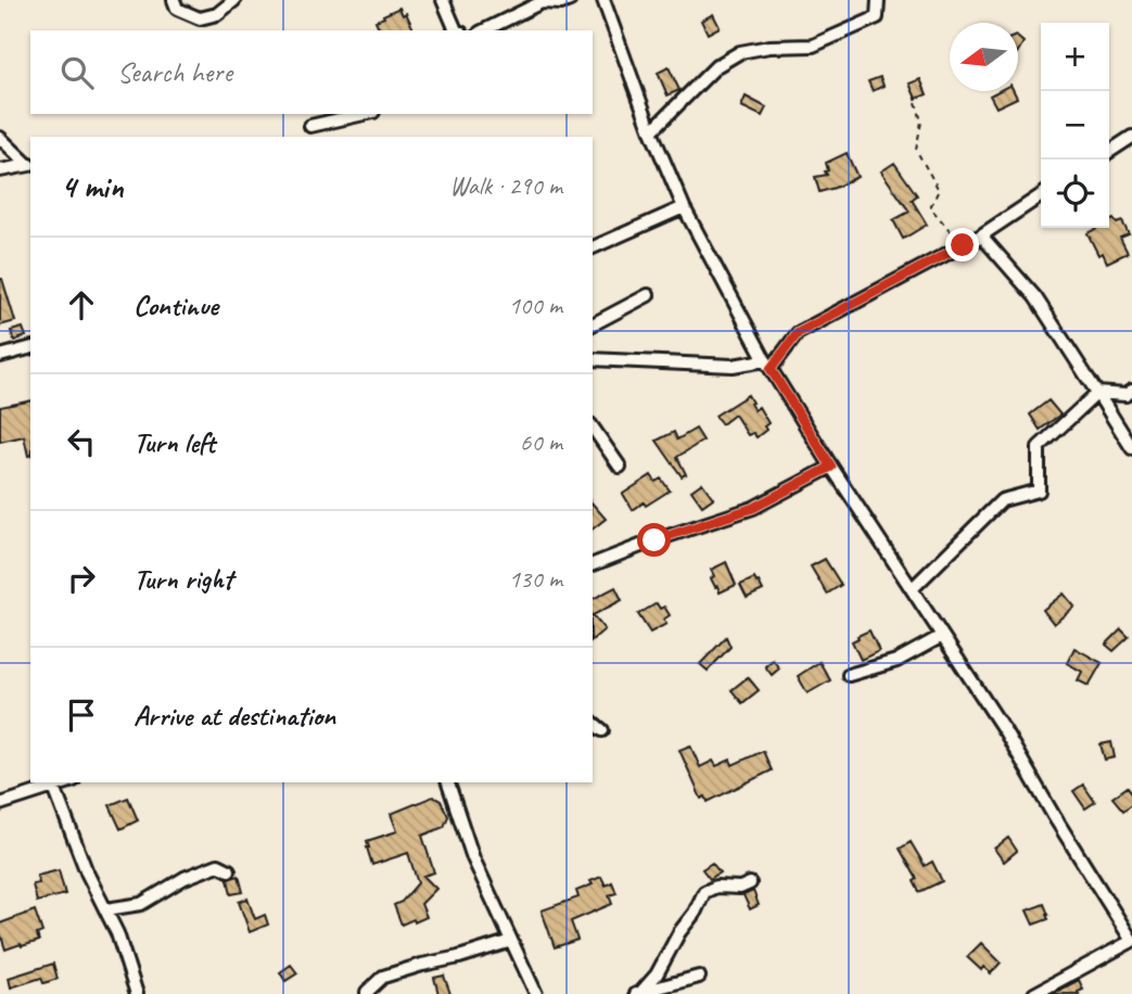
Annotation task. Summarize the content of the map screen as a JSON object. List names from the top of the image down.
{
  "north": "left",
  "page": {
    "map_buttons": ["+", "−"],
    "search": "Search here",
    "heading": ["4 min", "Walk · 290 m"],
    "list": [
      ["Continue", "100 m"],
      ["Turn left", "60 m"],
      ["Turn right", "130 m"],
      "Arrive at destination"
    ]
  }
}
